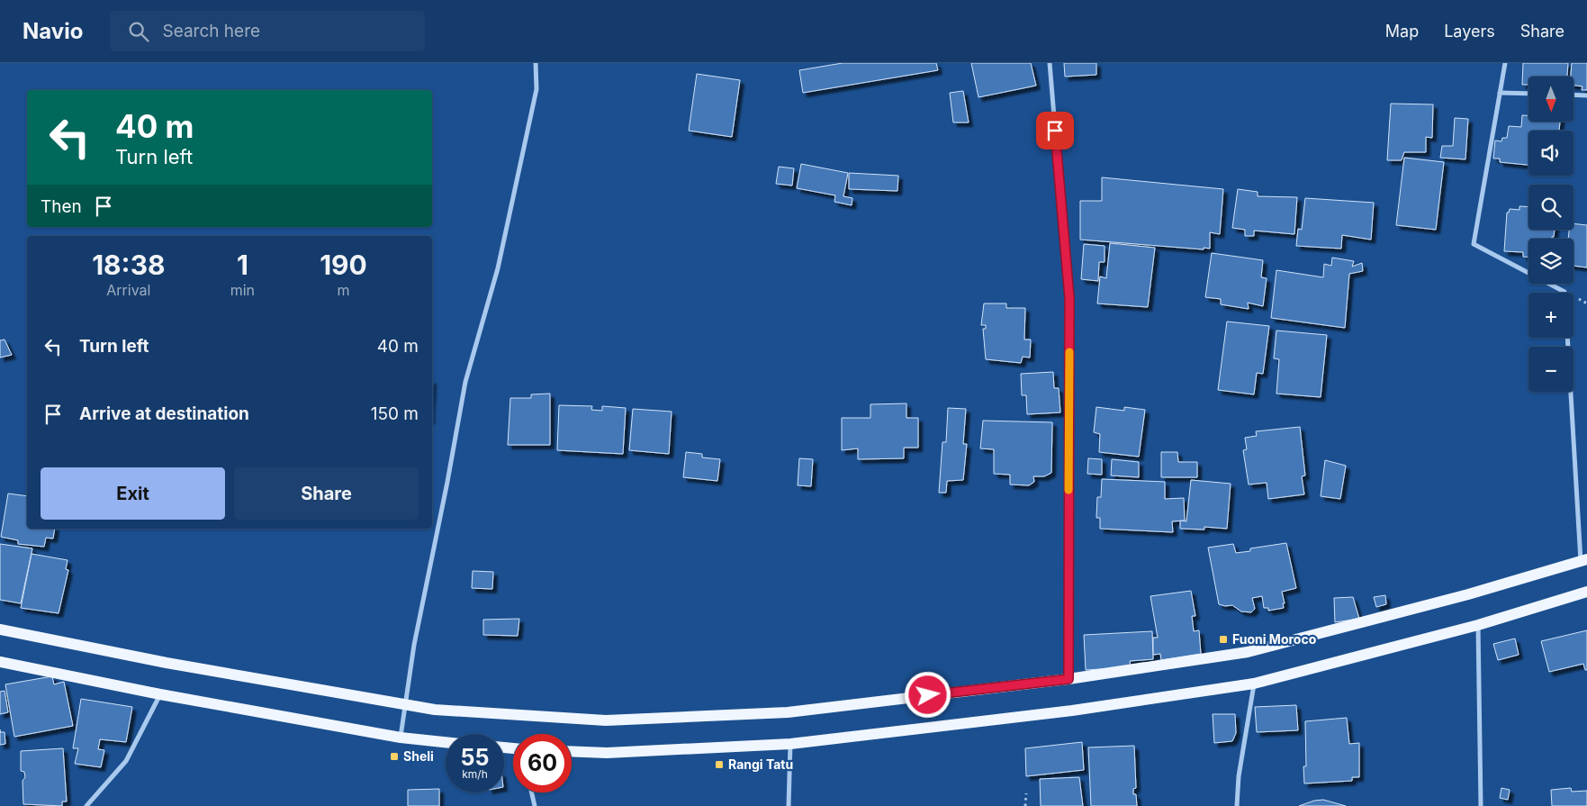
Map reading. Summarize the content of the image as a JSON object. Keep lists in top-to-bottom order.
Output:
{
  "places": {
    "transit": ["Fuoni Moroco", "Sheli", "Rangi Tatu"]
  },
  "north": "bottom",
  "page": {
    "header": "Navio",
    "search": "Search here",
    "nav": ["Map", "Layers", "Share"],
    "map_buttons": ["+", "−"],
    "turn": ["40 m", "Turn left"],
    "then": "Then",
    "eta": [
      "18:38",
      "Arrival",
      "1",
      "min",
      "190",
      "m"
    ],
    "list": [
      {
        "name": "Turn left",
        "value": "40 m"
      },
      {
        "name": "Arrive at destination",
        "value": "150 m"
      }
    ],
    "buttons": ["Exit", "Share"],
    "speed": "55 km/h",
    "limit": "60"
  }
}
